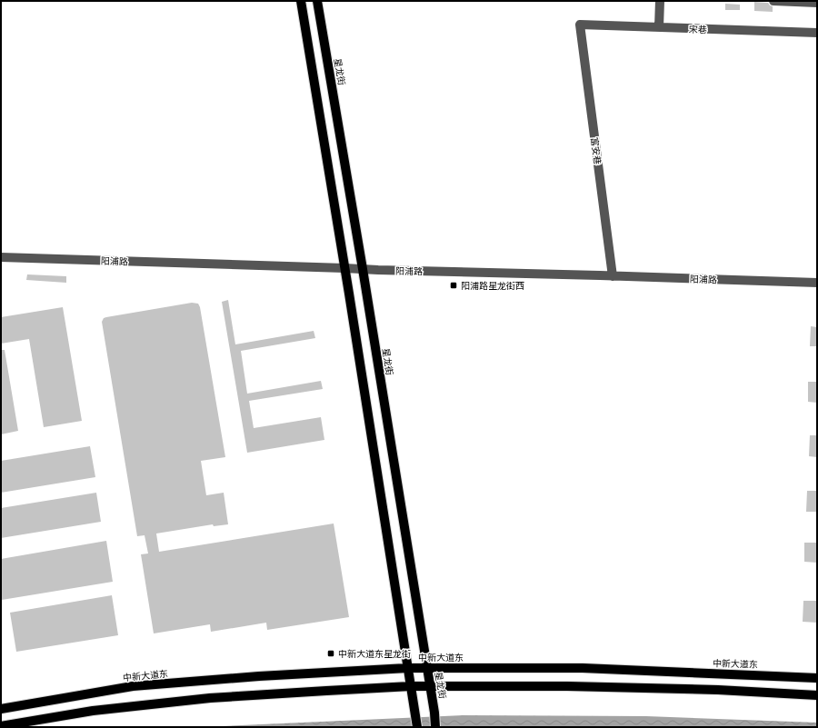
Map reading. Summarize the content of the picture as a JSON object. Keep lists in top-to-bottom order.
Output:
{
  "streets": {
    "main road": ["星龙街", "中新大道东"],
    "street": ["宋巷", "富安巷", "阳浦路"]
  },
  "crossings": [
    ["宋巷", "富安巷"],
    ["星龙街", "阳浦路"],
    ["星龙街", "中新大道东"],
    ["富安巷", "阳浦路"]
  ],
  "places": {
    "transit": ["阳浦路星龙街西", "中新大道东星龙街"]
  }
}
